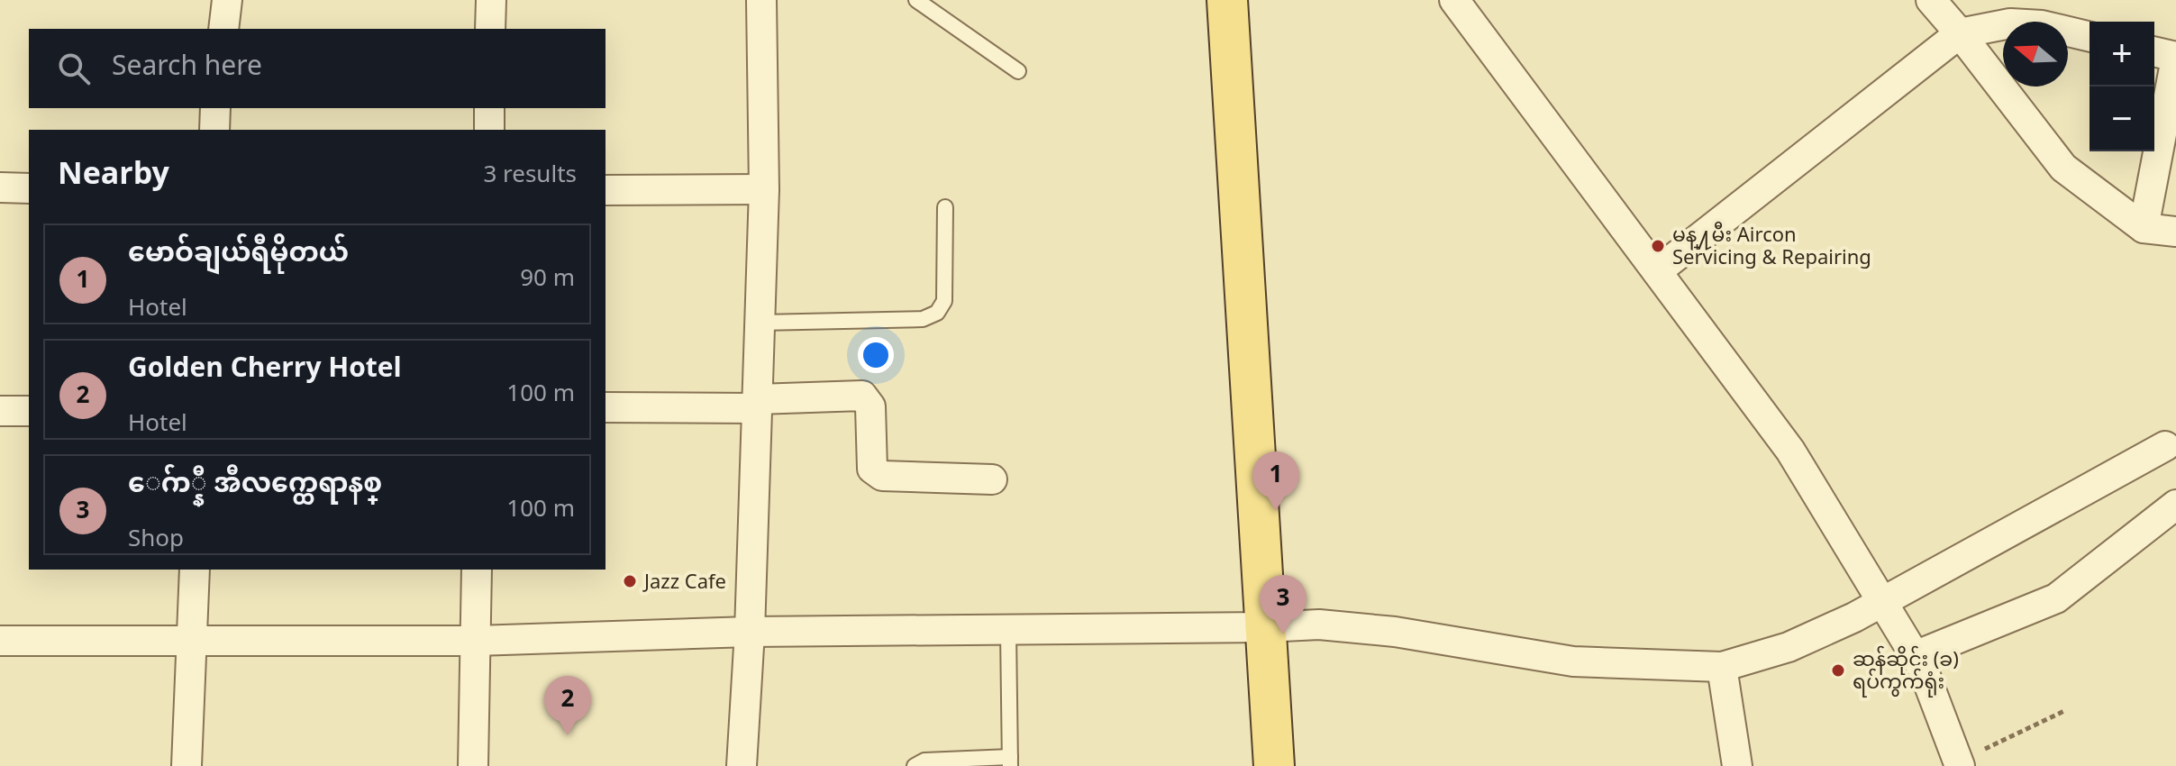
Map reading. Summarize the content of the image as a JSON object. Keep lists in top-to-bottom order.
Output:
{
  "places": ["မန္႔မီး Aircon Servicing & Repairing", "Jazz Cafe", "ဆန်ဆိုင်း (ခ) ရပ်ကွက်ရုံး"],
  "north": "left",
  "page": {
    "map_buttons": ["+", "−"],
    "search": "Search here",
    "heading": ["Nearby", "3 results"],
    "list": [
      {
        "mark": "1",
        "name": "မောဝ်ချယ်ရီမိုတယ်",
        "note": "Hotel",
        "value": "90 m"
      },
      {
        "mark": "2",
        "name": "Golden Cherry Hotel",
        "note": "Hotel",
        "value": "100 m"
      },
      {
        "mark": "3",
        "name": "ေဂ်ာ္နီ အီလက္ထေရာနစ္",
        "note": "Shop",
        "value": "100 m"
      }
    ],
    "pins": ["1", "3", "2"]
  }
}
